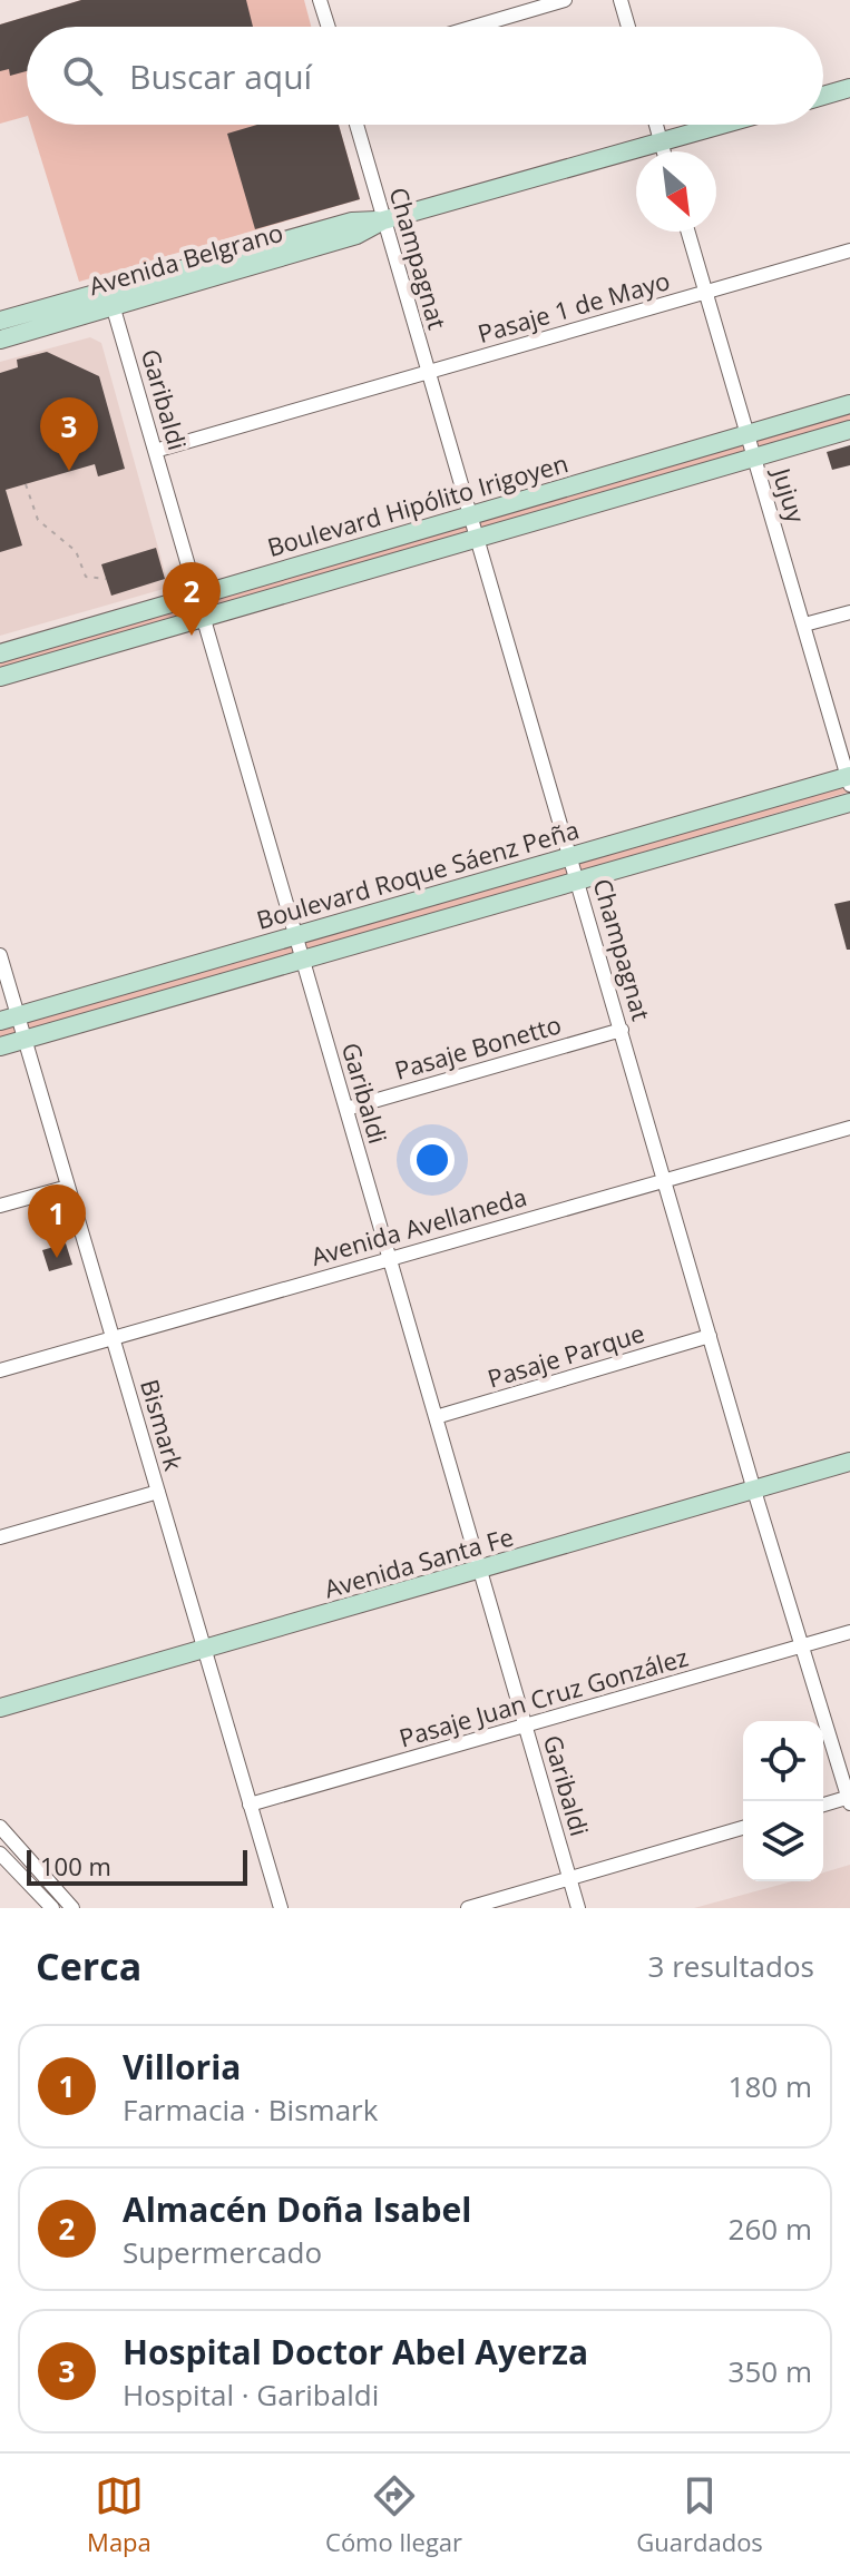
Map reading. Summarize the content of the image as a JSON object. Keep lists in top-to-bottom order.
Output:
{
  "streets": {
    "street": [
      "Champagnat",
      "Avenida Belgrano",
      "Pasaje 1 de Mayo",
      "Garibaldi",
      "Jujuy",
      "Boulevard Hipólito Irigoyen",
      "Boulevard Roque Sáenz Peña",
      "Pasaje Bonetto",
      "Avenida Avellaneda",
      "Pasaje Parque",
      "Bismark",
      "Avenida Santa Fe",
      "Pasaje Juan Cruz González"
    ]
  },
  "crossings": [
    ["Champagnat", "Avenida Belgrano"],
    ["Champagnat", "Pasaje 1 de Mayo"],
    ["Champagnat", "Boulevard Hipólito Irigoyen"],
    ["Champagnat", "Boulevard Roque Sáenz Peña"],
    ["Champagnat", "Pasaje Bonetto"],
    ["Champagnat", "Avenida Avellaneda"],
    ["Champagnat", "Pasaje Parque"],
    ["Champagnat", "Avenida Santa Fe"],
    ["Champagnat", "Pasaje Juan Cruz González"],
    ["Avenida Belgrano", "Garibaldi"],
    ["Pasaje 1 de Mayo", "Garibaldi"],
    ["Pasaje 1 de Mayo", "Jujuy"],
    ["Garibaldi", "Boulevard Hipólito Irigoyen"],
    ["Garibaldi", "Boulevard Roque Sáenz Peña"],
    ["Garibaldi", "Pasaje Bonetto"],
    ["Garibaldi", "Avenida Avellaneda"],
    ["Garibaldi", "Pasaje Parque"],
    ["Garibaldi", "Avenida Santa Fe"],
    ["Garibaldi", "Pasaje Juan Cruz González"],
    ["Jujuy", "Boulevard Hipólito Irigoyen"],
    ["Jujuy", "Boulevard Roque Sáenz Peña"],
    ["Boulevard Roque Sáenz Peña", "Bismark"],
    ["Avenida Avellaneda", "Bismark"],
    ["Bismark", "Avenida Santa Fe"],
    ["Bismark", "Pasaje Juan Cruz González"]
  ],
  "scale_bar": "100 m",
  "north": "bottom right",
  "page": {
    "search": "Buscar aquí",
    "pins": ["3", "2", "1"],
    "scale": "100 m",
    "heading": ["Cerca", "3 resultados"],
    "list": [
      {
        "mark": "1",
        "name": "Villoria",
        "note": "Farmacia · Bismark",
        "value": "180 m"
      },
      {
        "mark": "2",
        "name": "Almacén Doña Isabel",
        "note": "Supermercado",
        "value": "260 m"
      },
      {
        "mark": "3",
        "name": "Hospital Doctor Abel Ayerza",
        "note": "Hospital · Garibaldi",
        "value": "350 m"
      }
    ],
    "nav": ["Mapa", "Cómo llegar", "Guardados"]
  }
}
